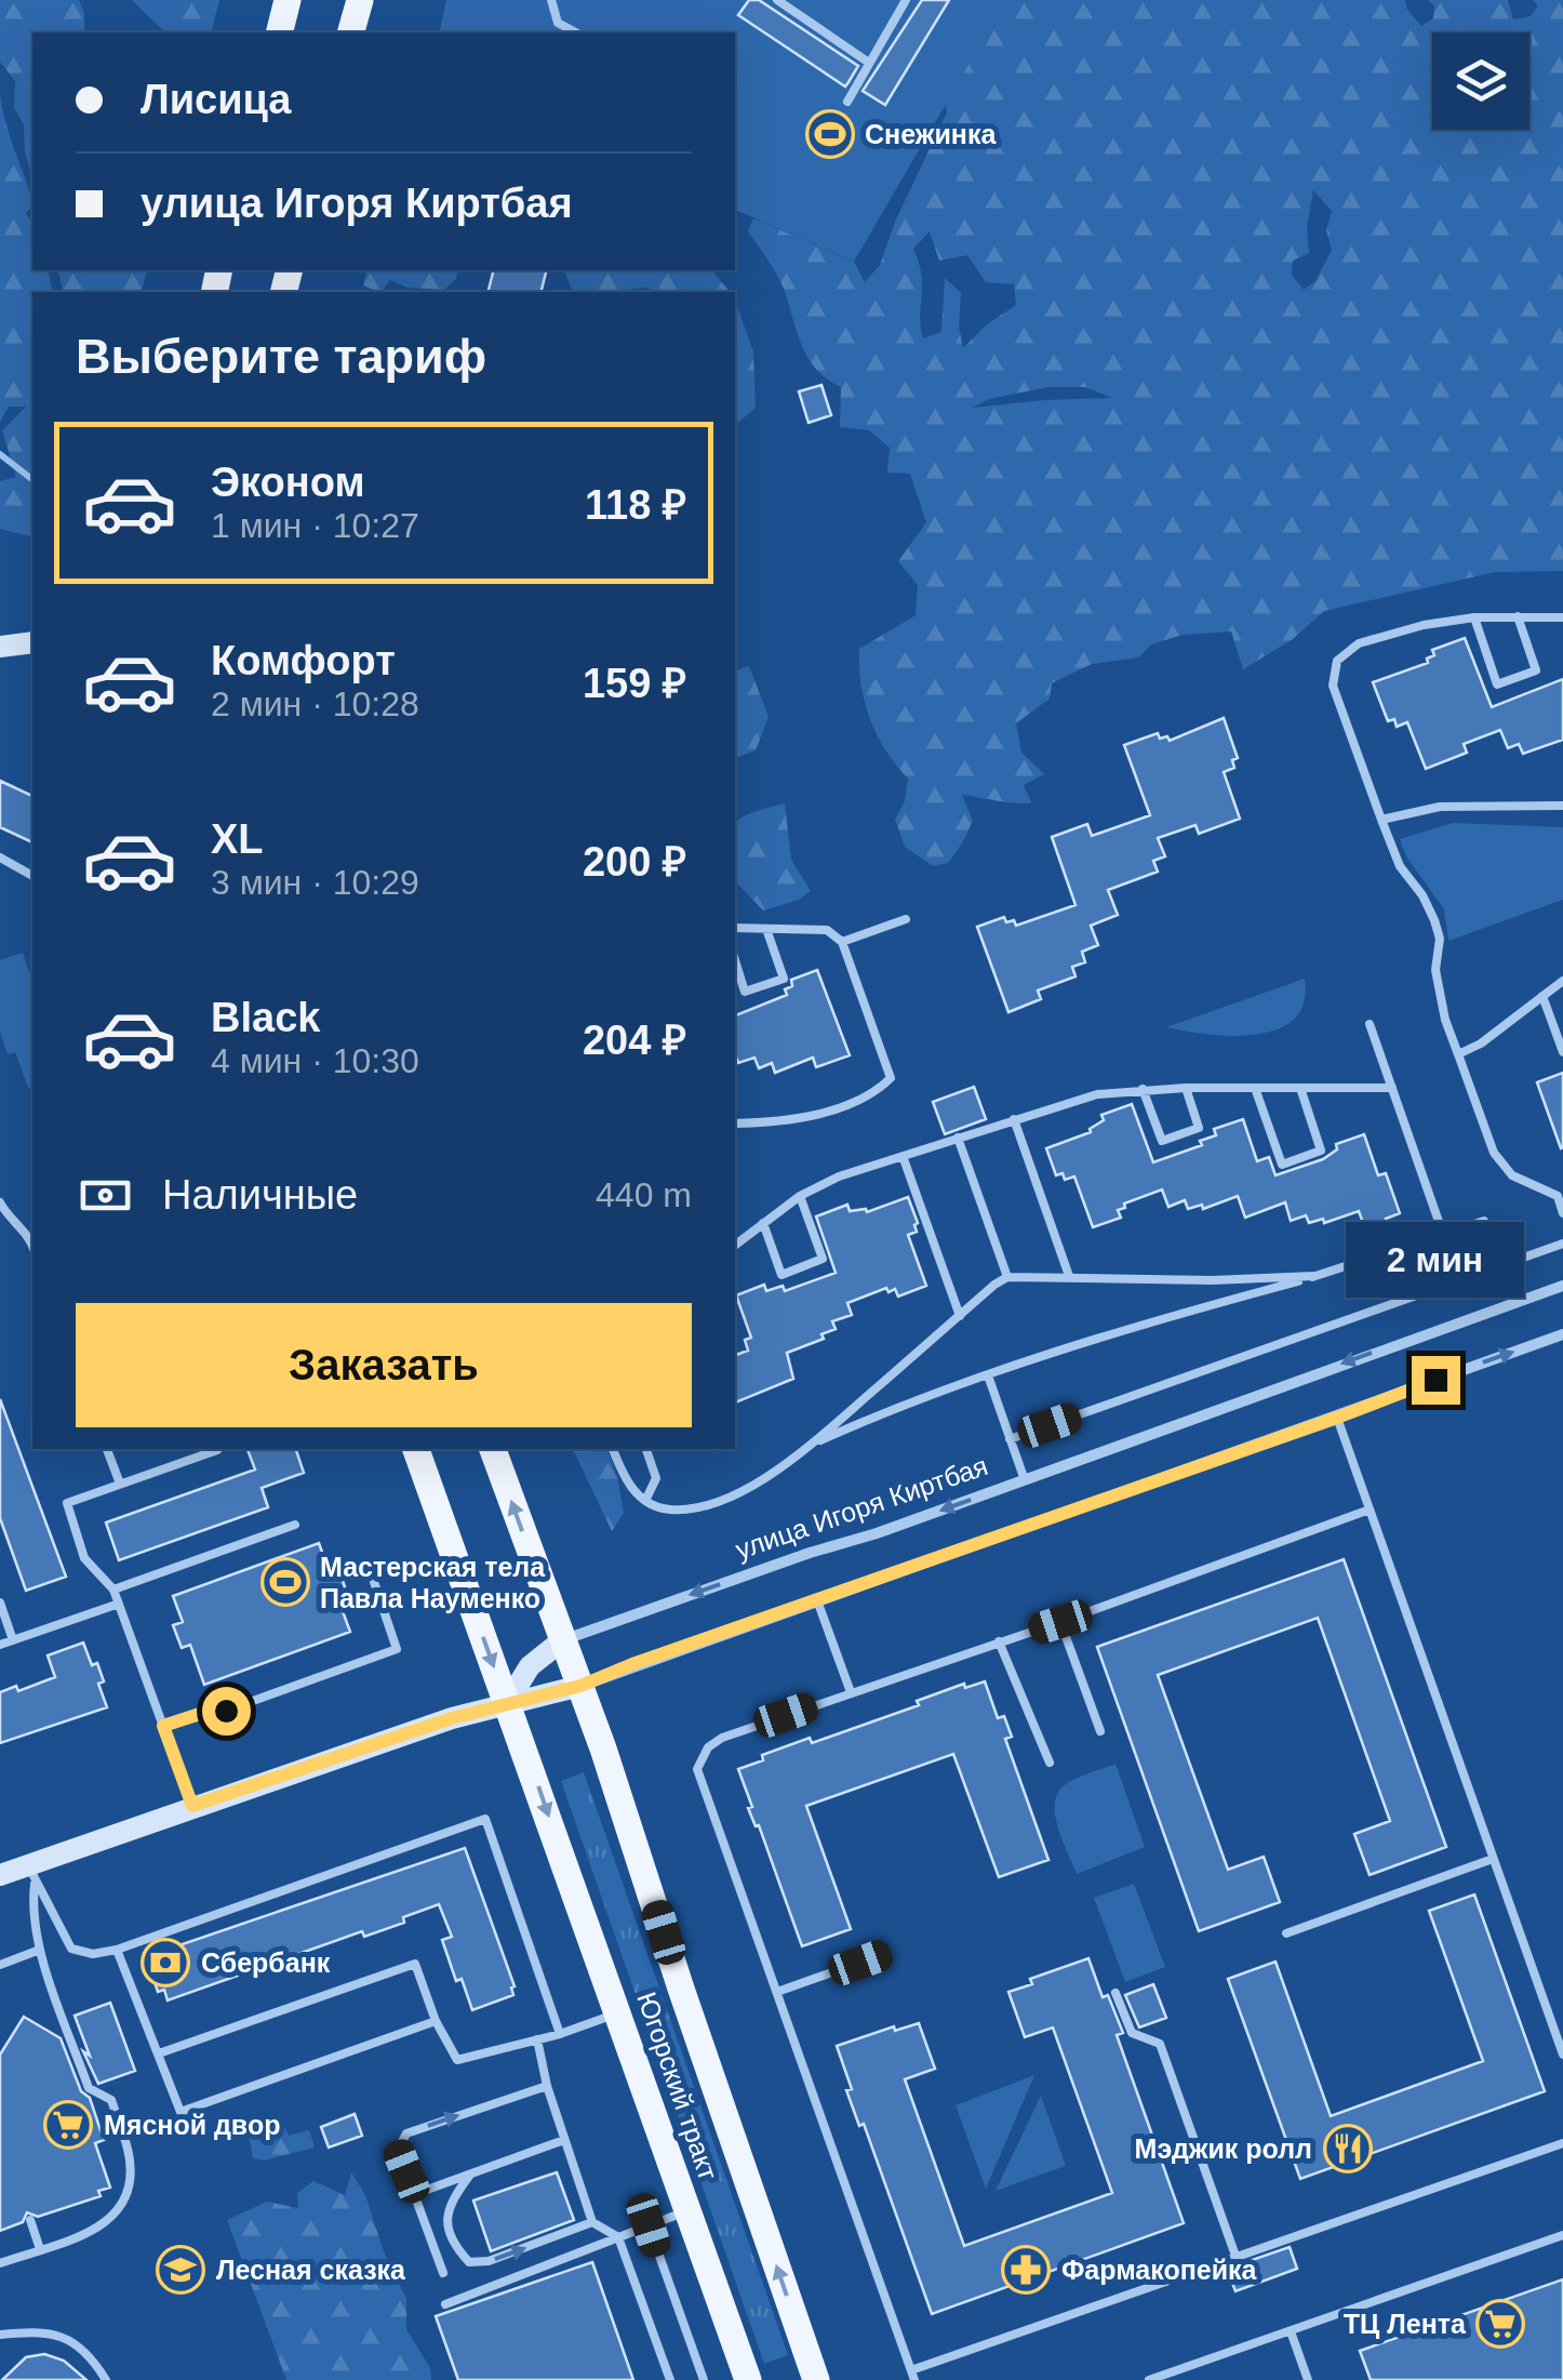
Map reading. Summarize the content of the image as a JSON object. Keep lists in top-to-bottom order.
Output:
{
  "streets": {
    "main road": ["улица Игоря Киртбая", "Югорский тракт"]
  },
  "crossings": [
    ["улица Игоря Киртбая", "Югорский тракт"]
  ],
  "places": {
    "sports": ["Снежинка", "Мастерская тела Павла Науменко"],
    "bank": ["Сбербанк"],
    "supermarket": ["Мясной двор", "ТЦ Лента"],
    "restaurant": ["Мэджик ролл"],
    "school or university": ["Лесная сказка"],
    "pharmacy": ["Фармакопейка"]
  },
  "page": {
    "banner": ["Лисица", "улица Игоря Киртбая"],
    "heading": "Выберите тариф",
    "list": [
      {
        "name": "Эконом",
        "note": "1 мин · 10:27",
        "value": "118 ₽"
      },
      {
        "name": "Комфорт",
        "note": "2 мин · 10:28",
        "value": "159 ₽"
      },
      {
        "name": "XL",
        "note": "3 мин · 10:29",
        "value": "200 ₽"
      },
      {
        "name": "Black",
        "note": "4 мин · 10:30",
        "value": "204 ₽"
      }
    ],
    "pay": ["Наличные", "440 m"],
    "bubble": "2 мин",
    "buttons": "Заказать"
  }
}
